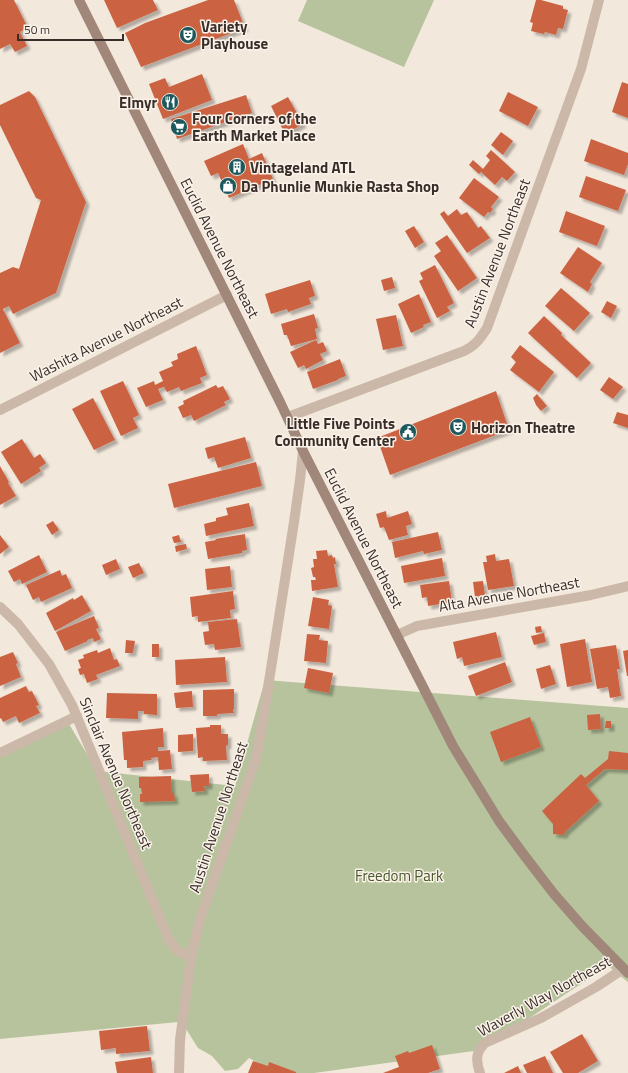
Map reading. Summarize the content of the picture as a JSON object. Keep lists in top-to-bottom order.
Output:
{
  "streets": {
    "street": [
      "Euclid Avenue Northeast",
      "Austin Avenue Northeast",
      "Washita Avenue Northeast",
      "Alta Avenue Northeast",
      "Sinclair Avenue Northeast",
      "Waverly Way Northeast"
    ]
  },
  "crossings": [
    ["Euclid Avenue Northeast", "Austin Avenue Northeast"],
    ["Euclid Avenue Northeast", "Washita Avenue Northeast"],
    ["Euclid Avenue Northeast", "Alta Avenue Northeast"],
    ["Euclid Avenue Northeast", "Waverly Way Northeast"],
    ["Austin Avenue Northeast", "Sinclair Avenue Northeast"]
  ],
  "parks": ["Freedom Park"],
  "places": {
    "theatre": ["Variety Playhouse", "Horizon Theatre"],
    "restaurant": ["Elmyr"],
    "supermarket": ["Four Corners of the Earth Market Place"],
    "building": ["Vintageland ATL"],
    "shop": ["Da Phunlie Munkie Rasta Shop"],
    "public building": ["Little Five Points Community Center"]
  },
  "scale_bar": "50 m"
}
